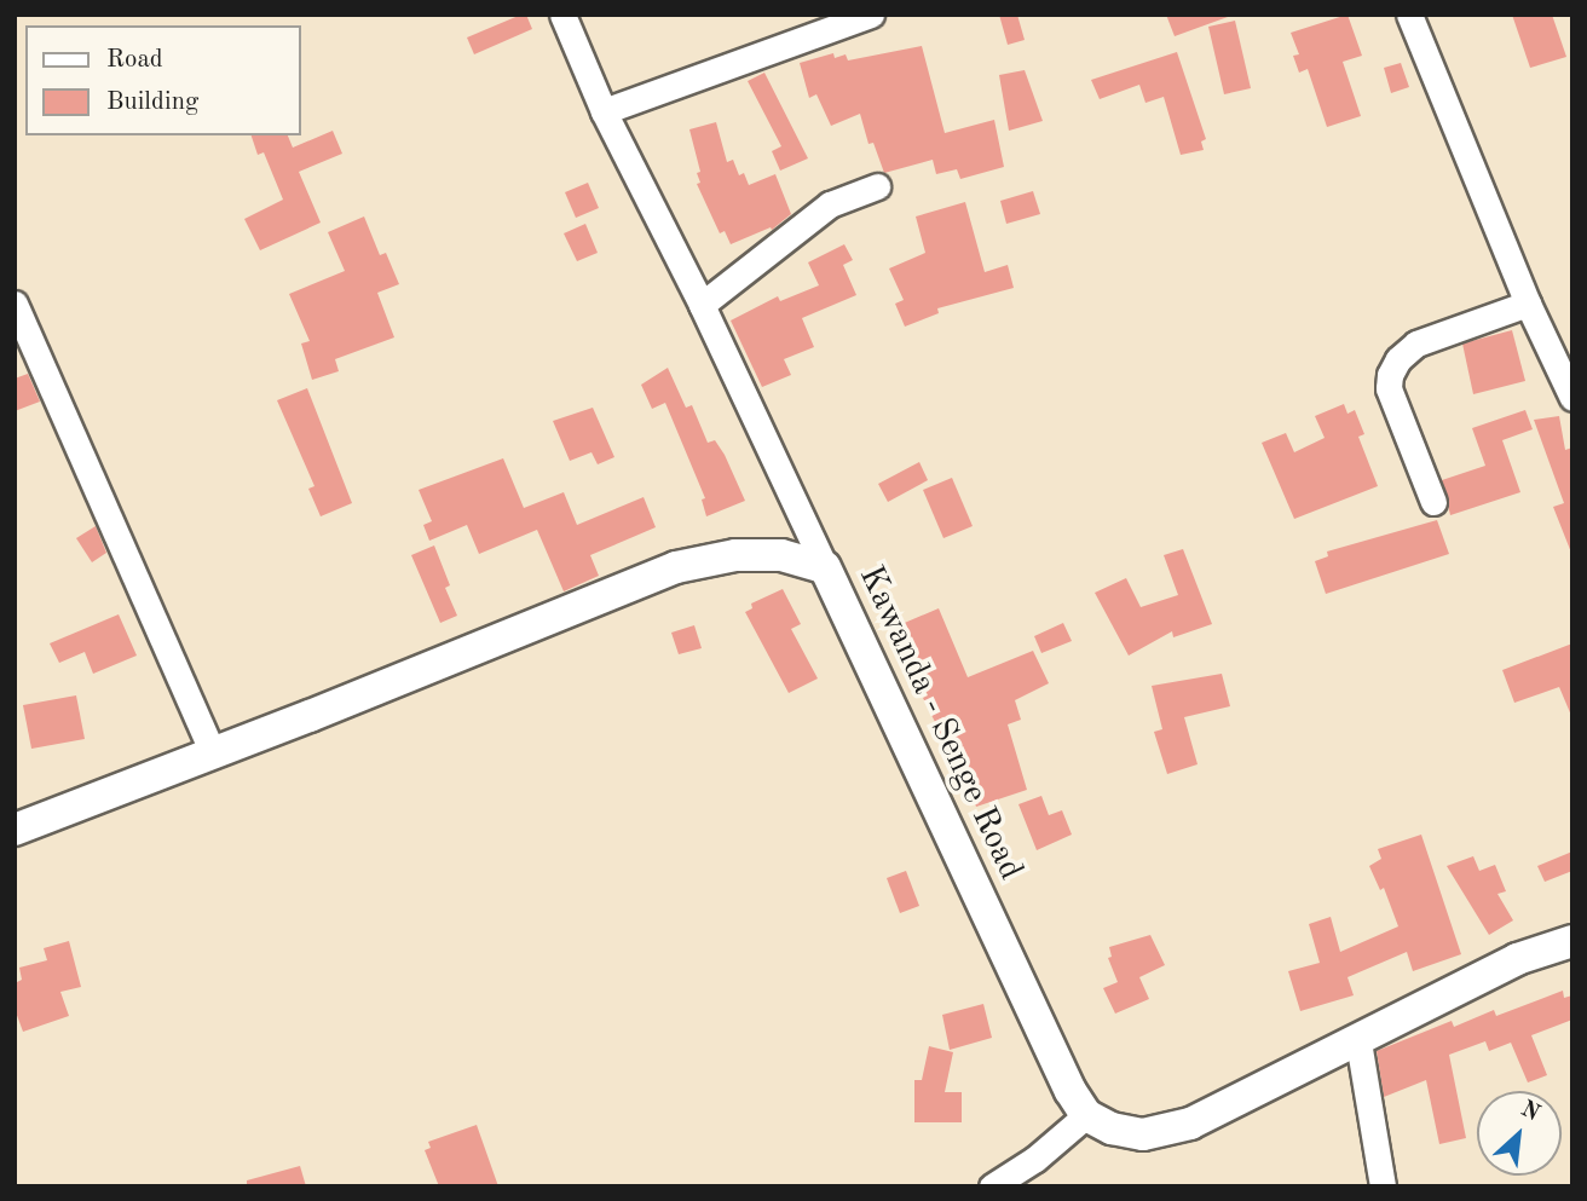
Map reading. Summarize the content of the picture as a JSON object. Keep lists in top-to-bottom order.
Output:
{
  "streets": {
    "street": ["Kawanda - Senge Road"]
  },
  "legend": ["Road", "Building"],
  "north": "top right"
}
